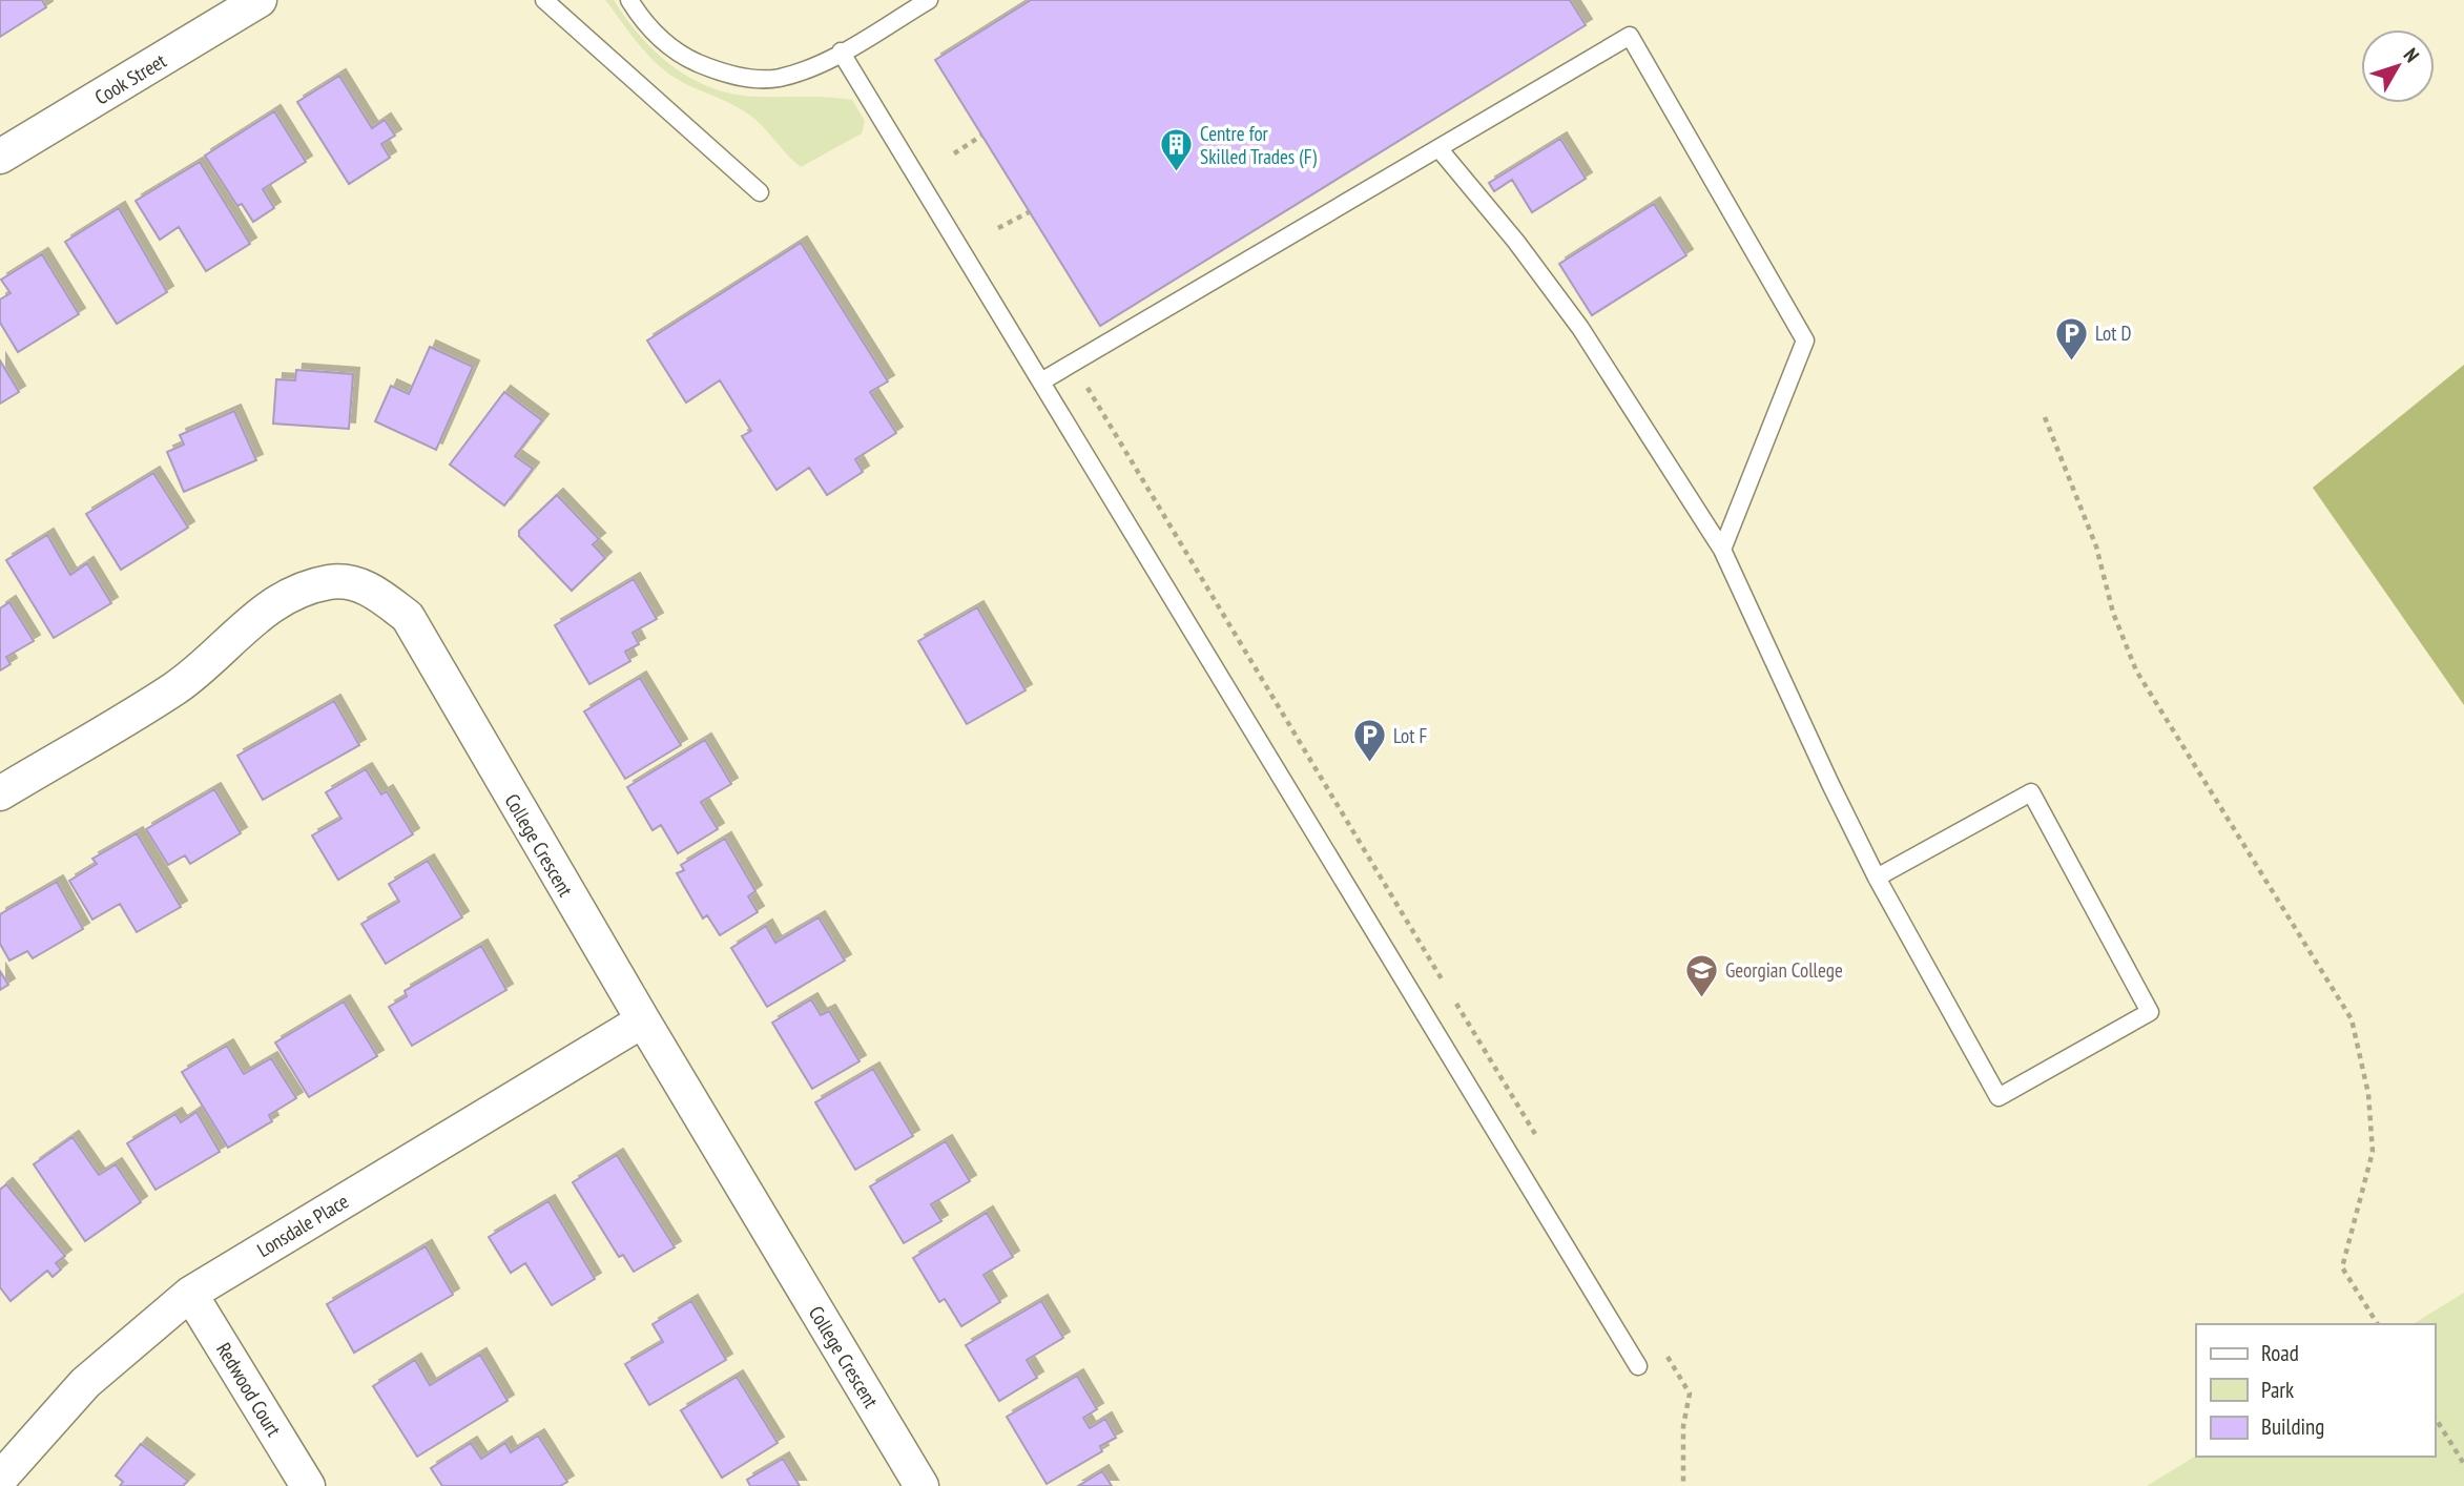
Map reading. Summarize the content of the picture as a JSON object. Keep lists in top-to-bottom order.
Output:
{
  "streets": {
    "street": [
      "Cook Street",
      "College Crescent",
      "Lonsdale Place",
      "Redwood Court"
    ]
  },
  "crossings": [
    ["College Crescent", "Lonsdale Place"],
    ["Lonsdale Place", "Redwood Court"]
  ],
  "places": {
    "building": ["Centre for Skilled Trades (F)"],
    "parking": ["Lot D", "Lot F"],
    "school or university": ["Georgian College"]
  },
  "legend": ["Road", "Park", "Building"],
  "north": "top right"
}
